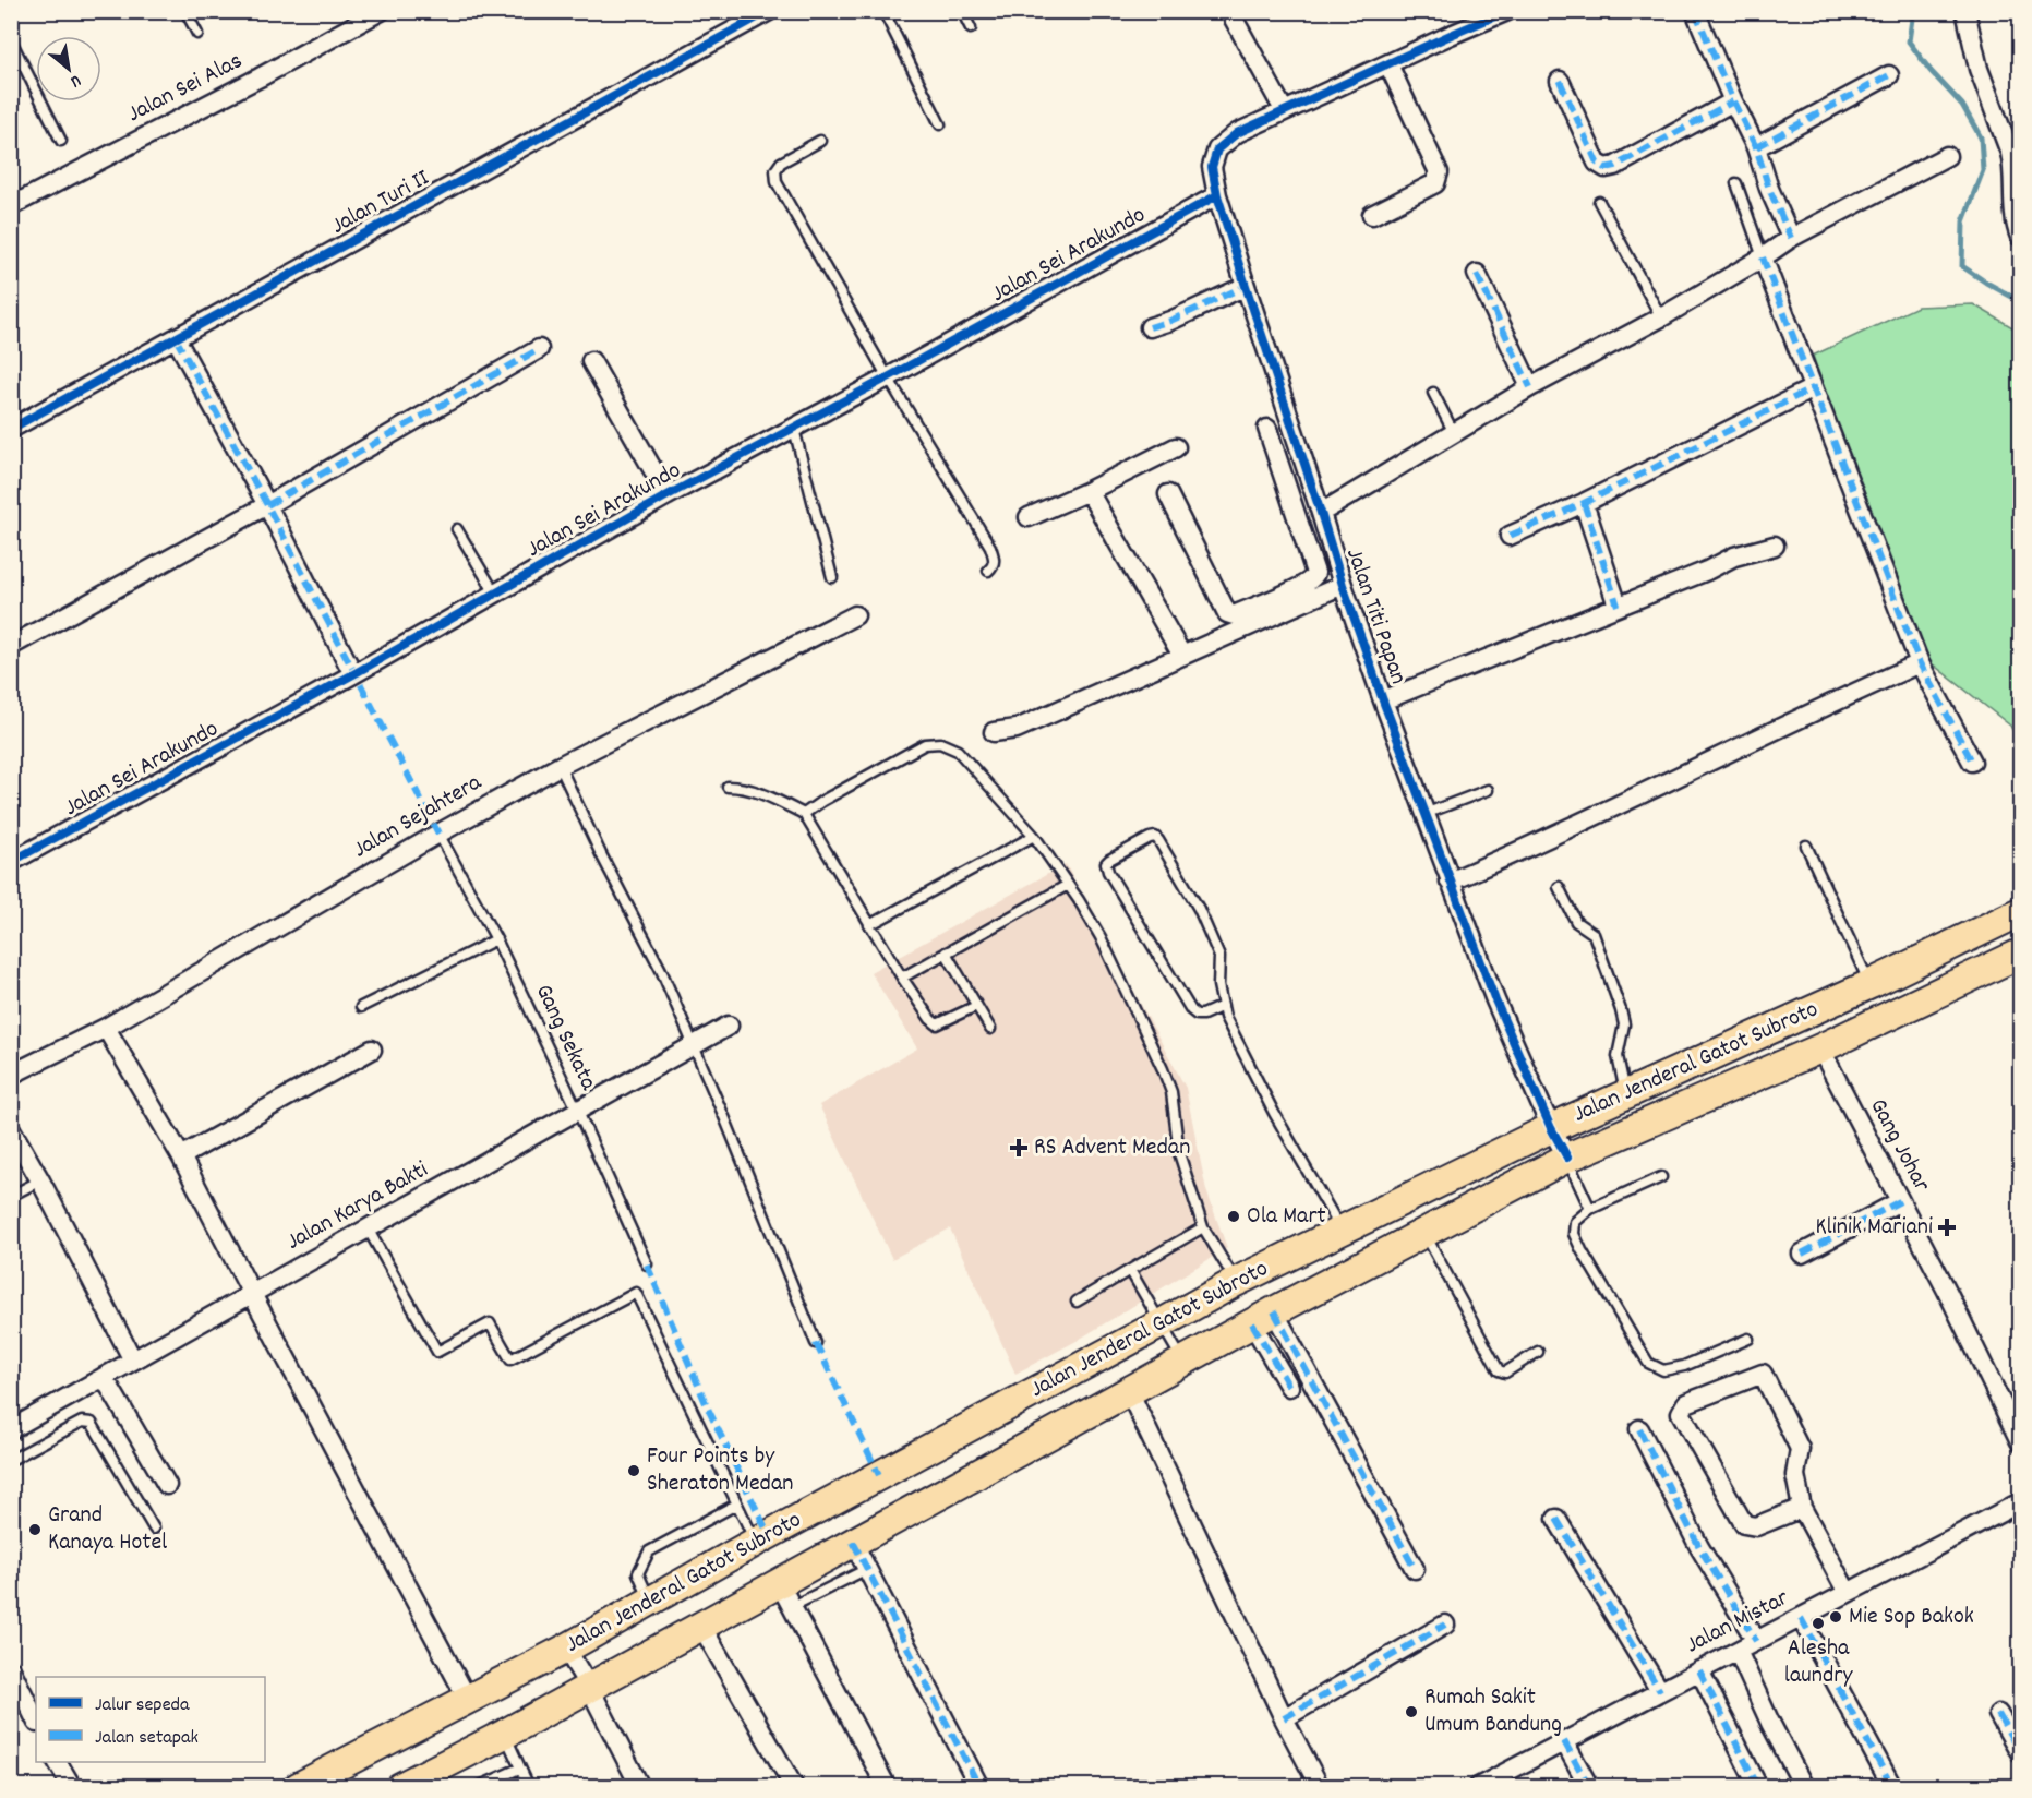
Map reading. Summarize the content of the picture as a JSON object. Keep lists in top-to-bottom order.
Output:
{
  "streets": {
    "main road": ["Jalan Jenderal Gatot Subroto"],
    "street": [
      "Jalan Sei Alas",
      "Jalan Turi II",
      "Jalan Sei Arakundo",
      "Jalan Titi Papan",
      "Jalan Sejahtera",
      "Gang Johar",
      "Jalan Karya Bakti",
      "Jalan Mistar"
    ],
    "lane": ["Gang Sekata"]
  },
  "crossings": [
    ["Jalan Sei Arakundo", "Jalan Titi Papan"],
    ["Jalan Titi Papan", "Jalan Jenderal Gatot Subroto"],
    ["Jalan Sejahtera", "Gang Sekata"],
    ["Gang Sekata", "Jalan Karya Bakti"],
    ["Jalan Jenderal Gatot Subroto", "Gang Johar"]
  ],
  "places": {
    "health": ["RS Advent Medan", "Klinik Mariani"],
    "other": [
      "Ola Mart",
      "Four Points by Sheraton Medan",
      "Grand Kanaya Hotel",
      "Mie Sop Bakok",
      "Alesha laundry",
      "Rumah Sakit Umum Bandung"
    ]
  },
  "legend": ["Jalur sepeda", "Jalan setapak"],
  "north": "bottom right"
}
